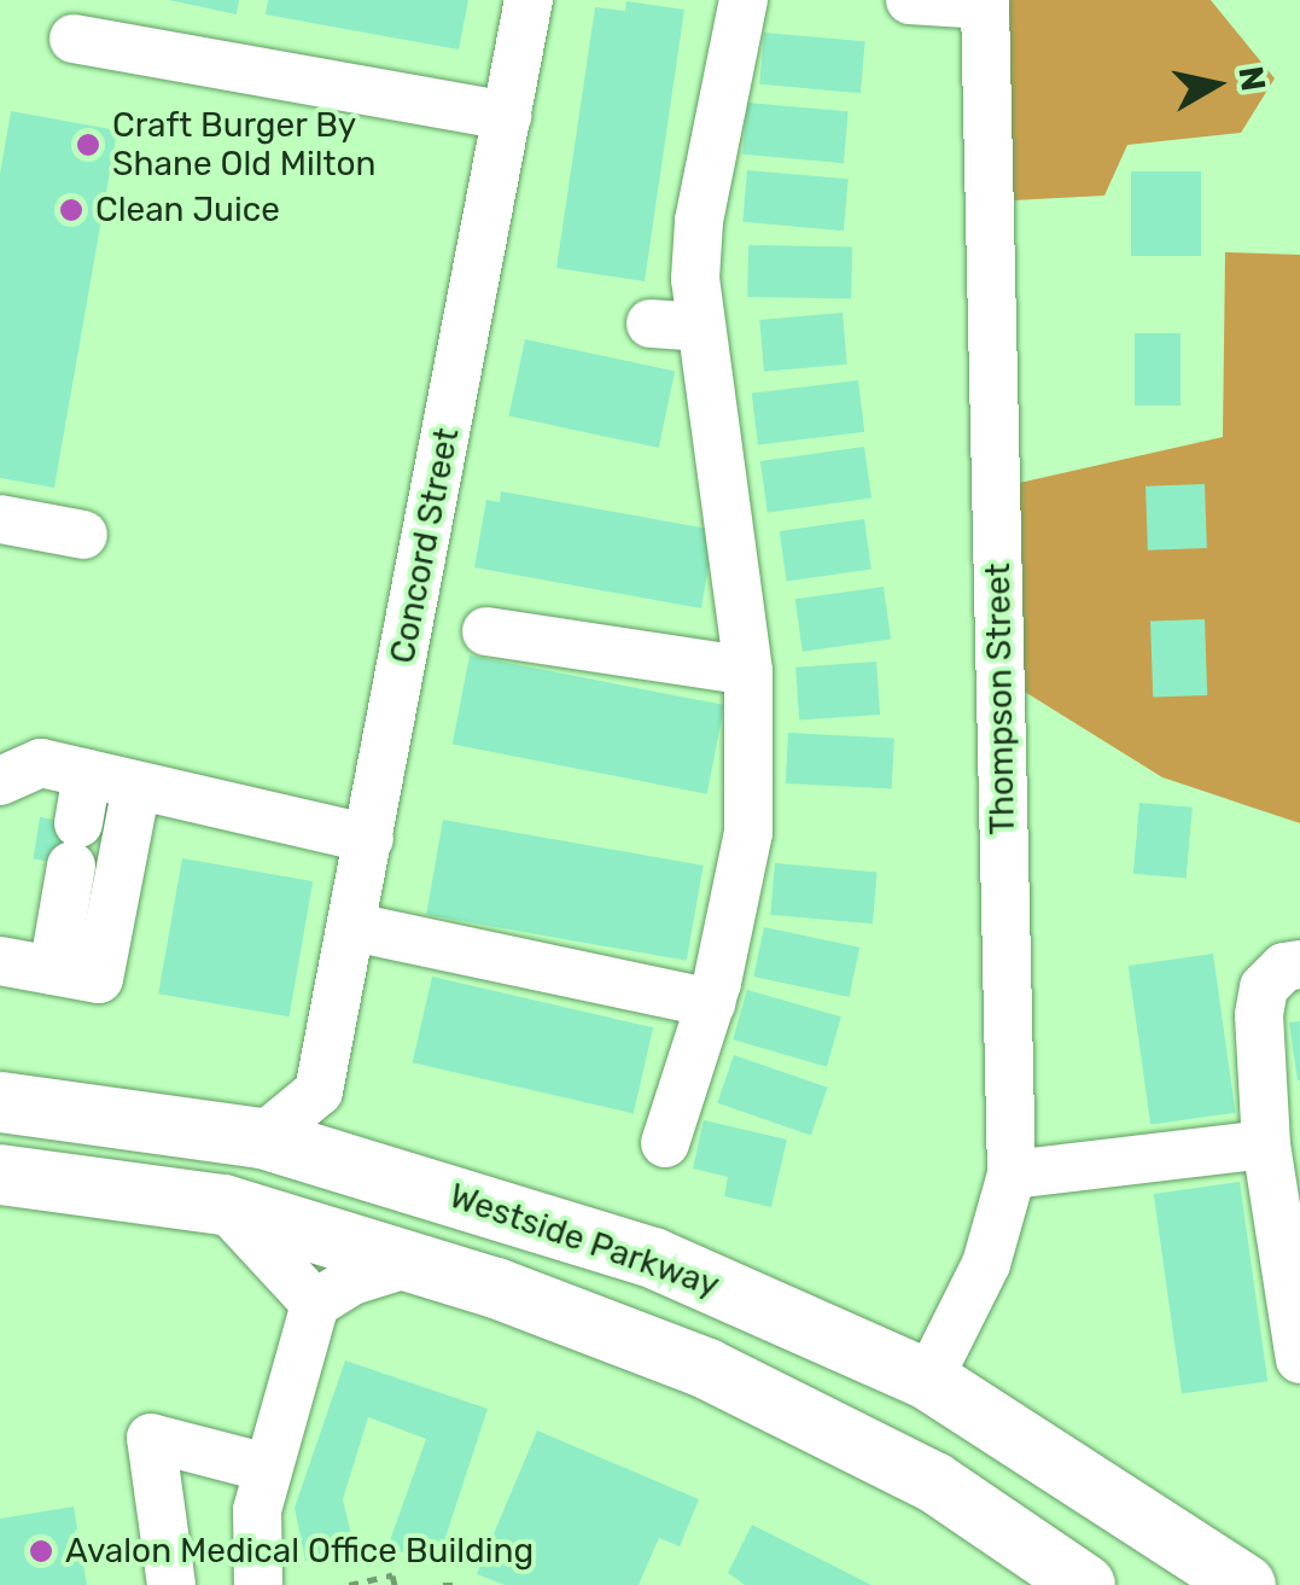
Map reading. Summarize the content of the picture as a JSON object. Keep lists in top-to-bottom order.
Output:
{
  "streets": {
    "main road": ["Westside Parkway"],
    "street": ["Concord Street", "Thompson Street"]
  },
  "crossings": [
    ["Thompson Street", "Westside Parkway"]
  ],
  "places": ["Craft Burger By Shane Old Milton", "Clean Juice", "Avalon Medical Office Building"],
  "north": "right"
}
